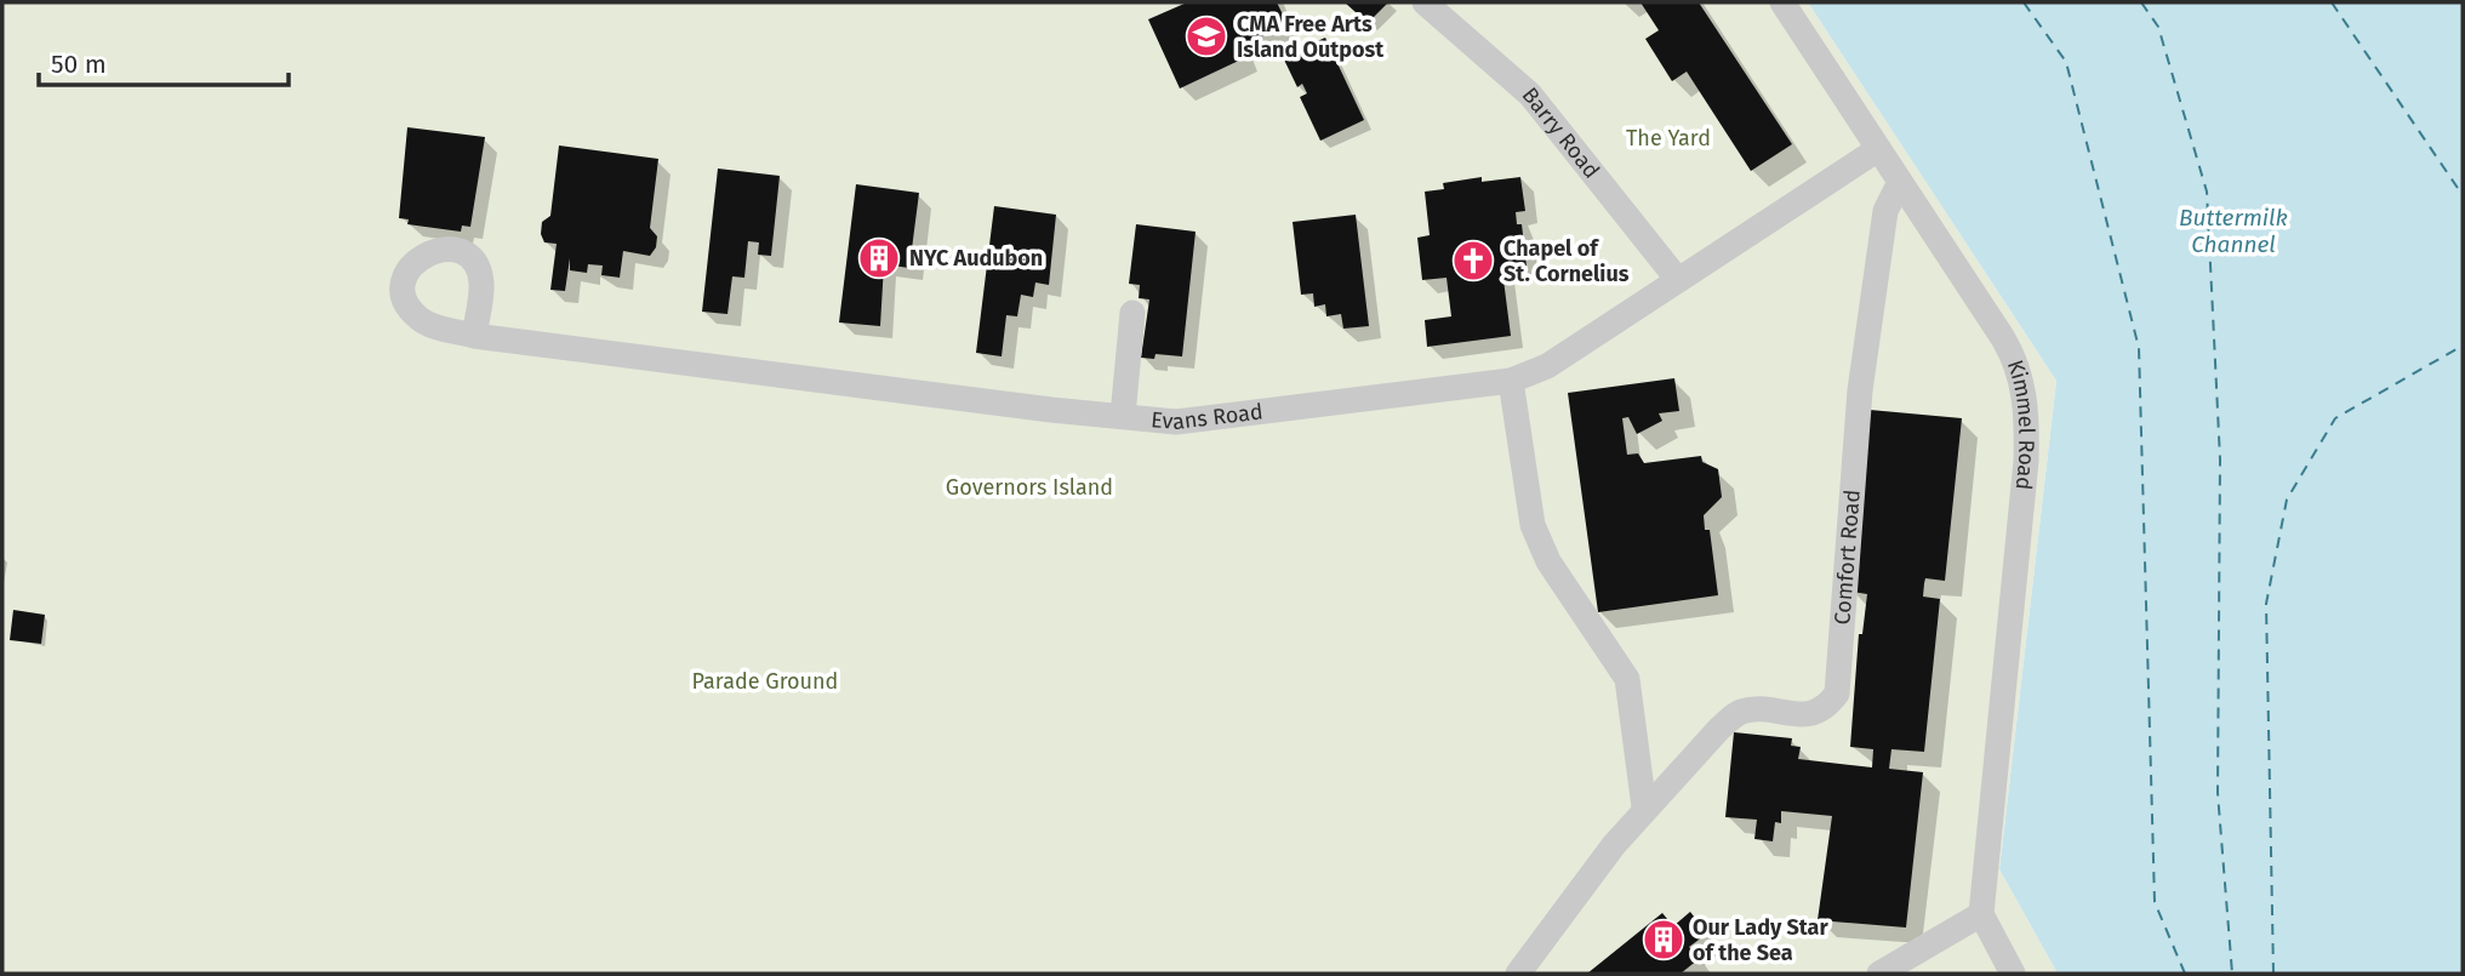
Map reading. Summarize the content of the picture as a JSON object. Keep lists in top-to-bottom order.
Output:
{
  "streets": {
    "street": [
      "Barry Road",
      "Evans Road",
      "Kimmel Road",
      "Comfort Road"
    ]
  },
  "crossings": [
    ["Barry Road", "Evans Road"],
    ["Evans Road", "Kimmel Road"],
    ["Kimmel Road", "Comfort Road"]
  ],
  "water": ["Buttermilk Channel"],
  "parks": ["The Yard", "Governors Island", "Parade Ground"],
  "places": {
    "school or university": ["CMA Free Arts Island Outpost"],
    "building": ["NYC Audubon", "Our Lady Star of the Sea"],
    "church": ["Chapel of St. Cornelius"]
  },
  "scale_bar": "50 m"
}
